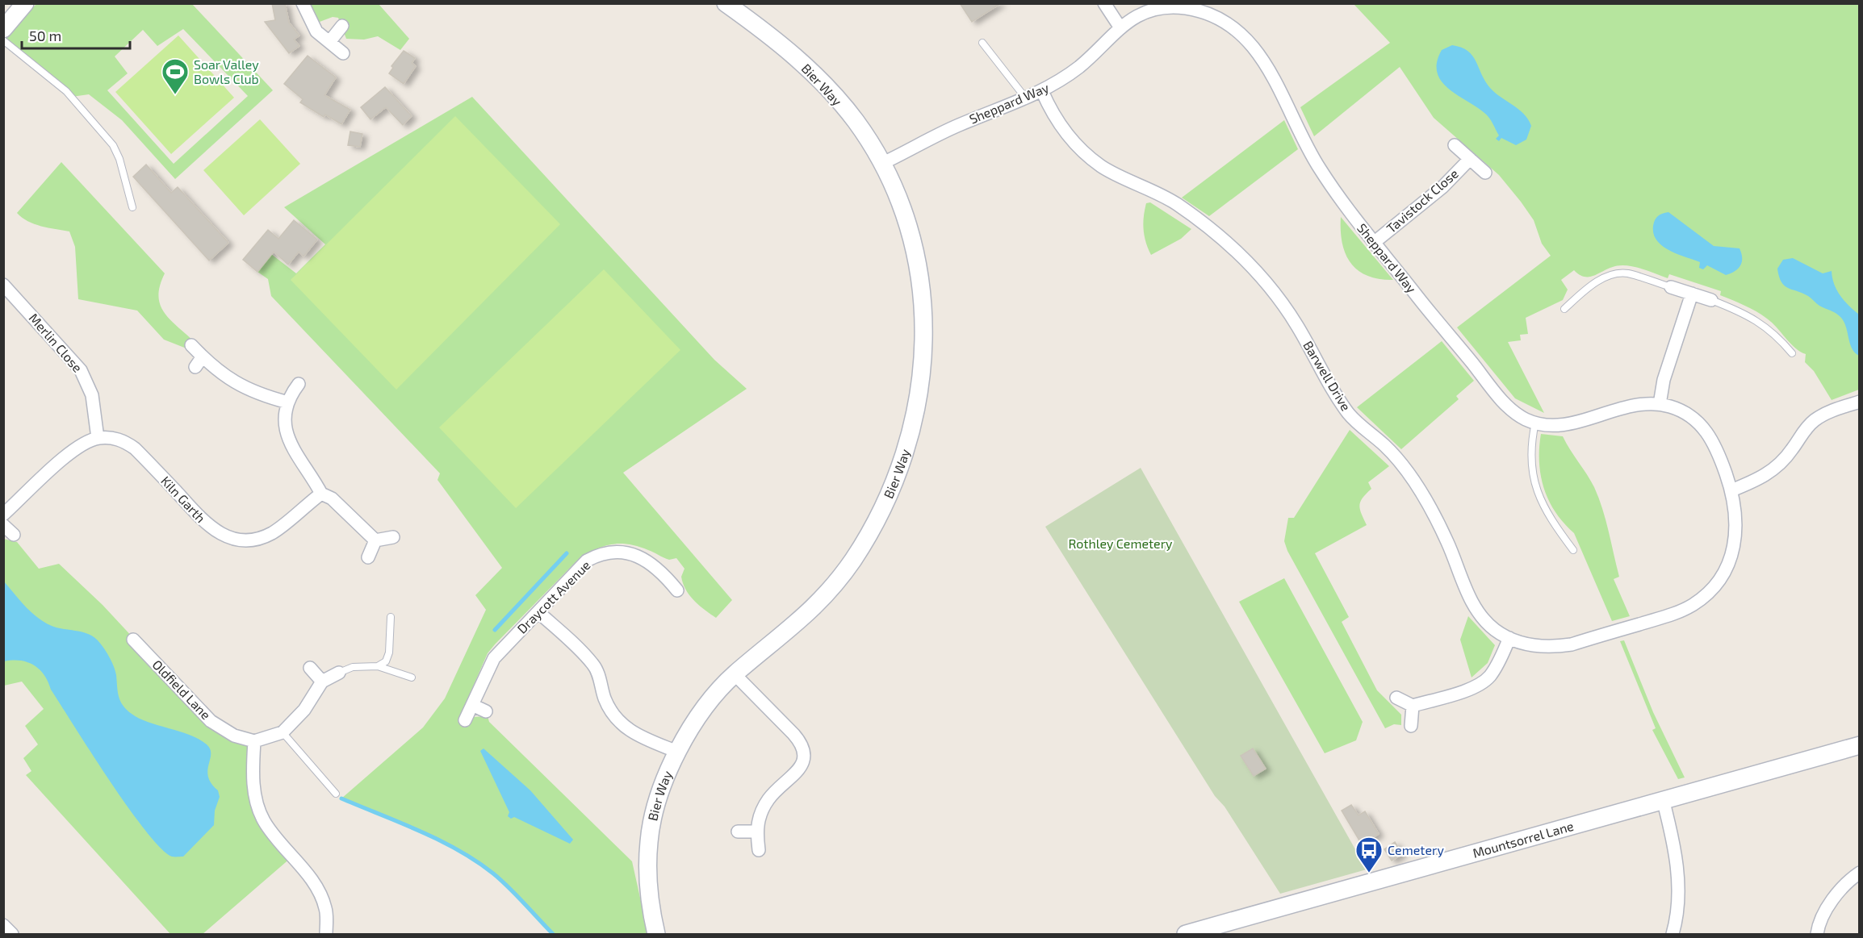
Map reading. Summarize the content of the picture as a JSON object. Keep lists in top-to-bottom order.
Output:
{
  "streets": {
    "street": [
      "Bier Way",
      "Sheppard Way",
      "Tavistock Close",
      "Merlin Close",
      "Barwell Drive",
      "Kiln Garth",
      "Draycott Avenue",
      "Oldfield Lane",
      "Mountsorrel Lane"
    ]
  },
  "crossings": [
    ["Bier Way", "Sheppard Way"],
    ["Sheppard Way", "Tavistock Close"],
    ["Sheppard Way", "Barwell Drive"],
    ["Merlin Close", "Kiln Garth"]
  ],
  "parks": ["Rothley Cemetery"],
  "places": {
    "sports": ["Soar Valley Bowls Club"],
    "bus stop": ["Cemetery"]
  },
  "scale_bar": "50 m"
}
